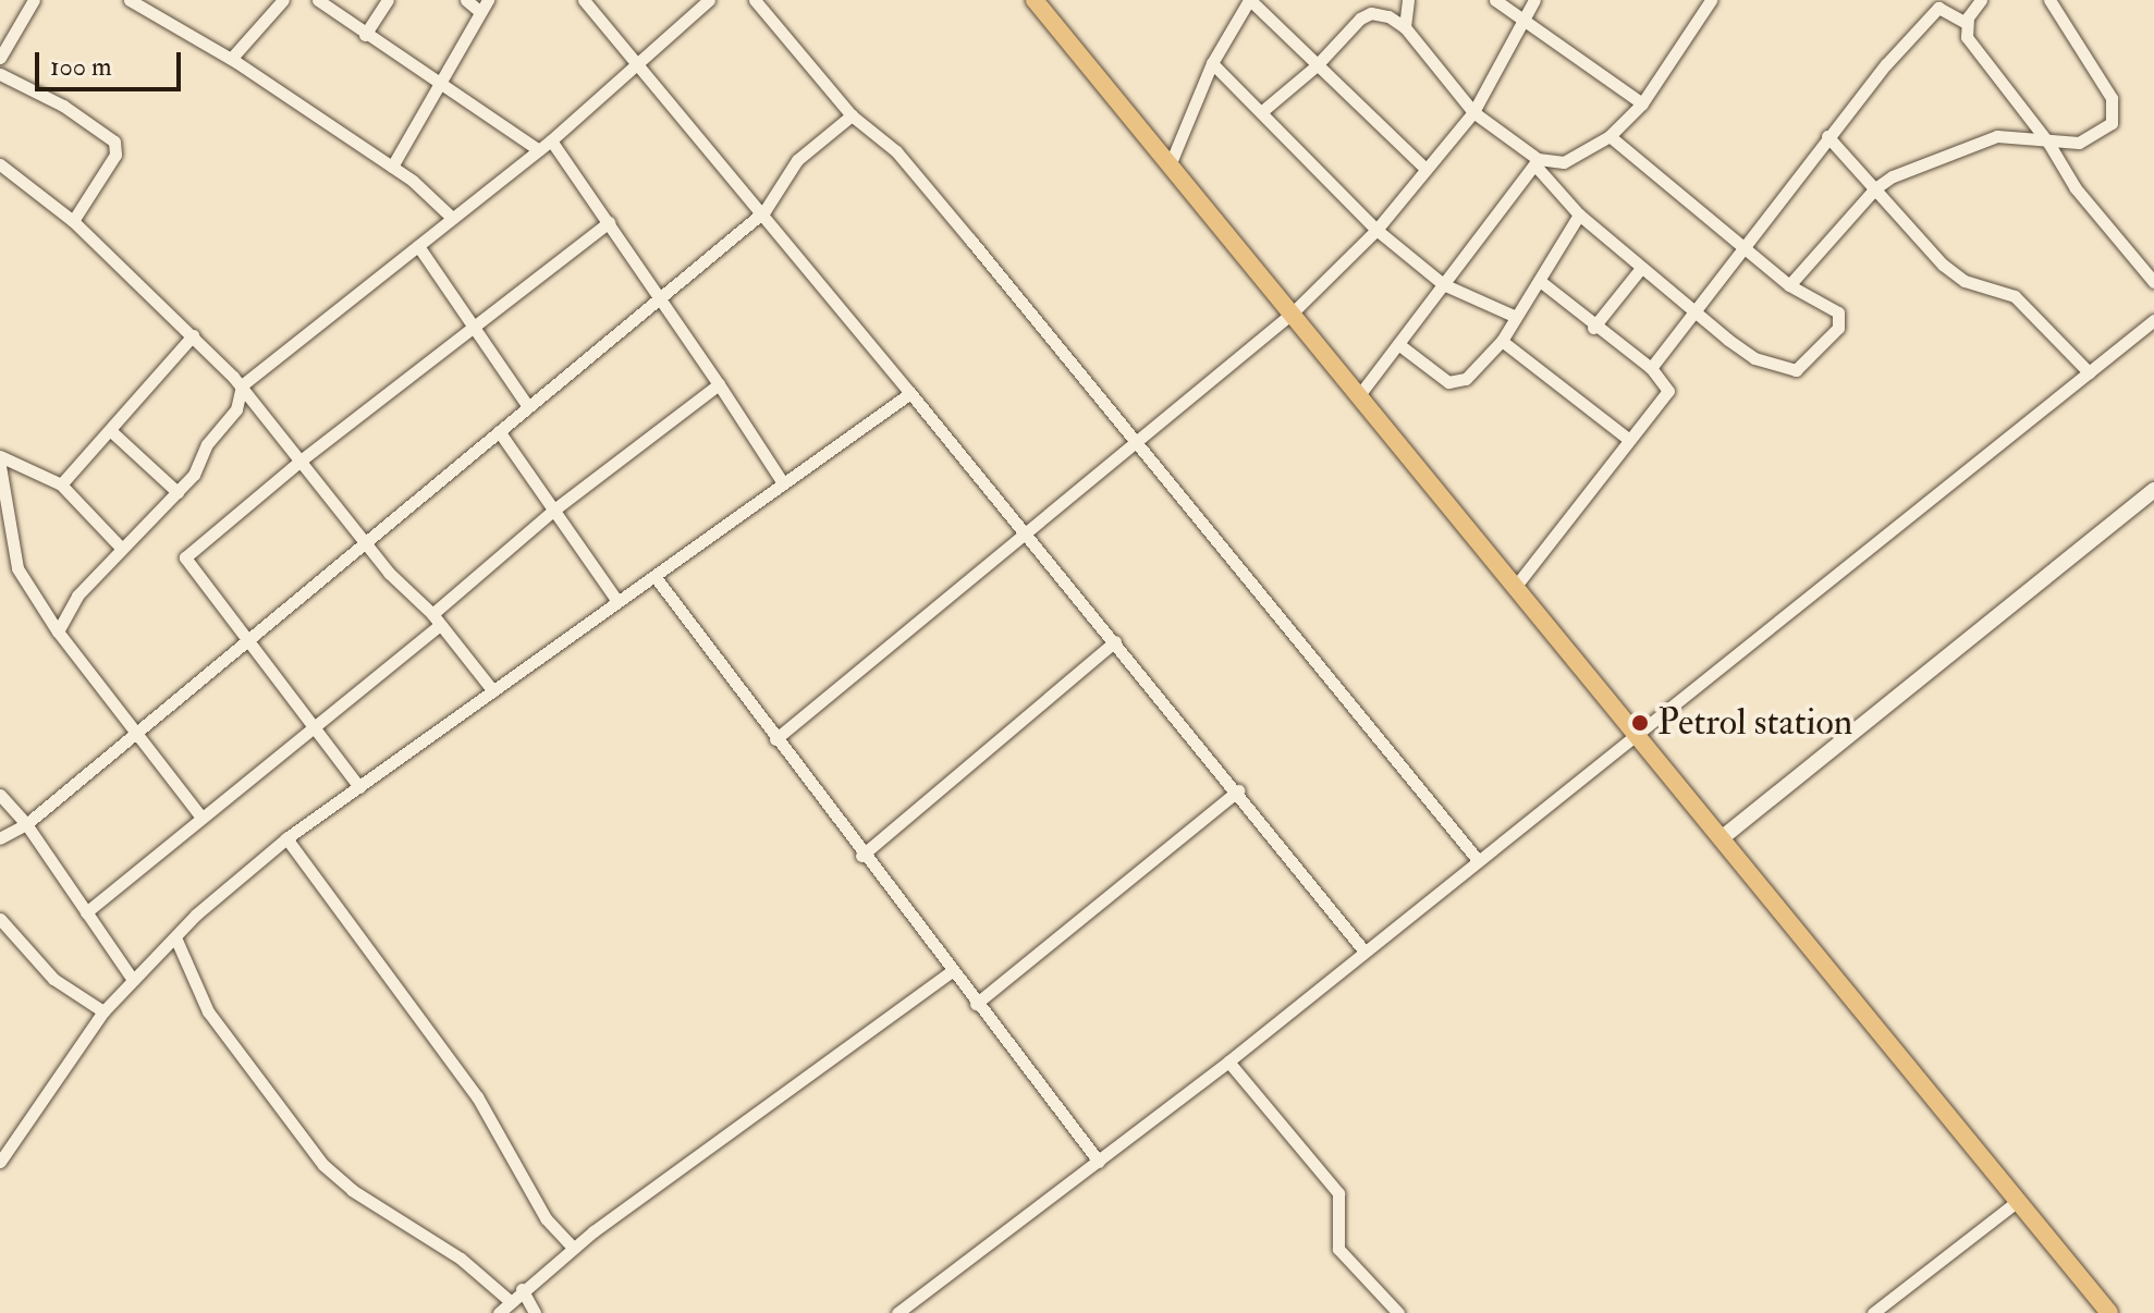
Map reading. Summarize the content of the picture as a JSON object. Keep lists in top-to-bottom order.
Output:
{
  "places": ["Petrol station"],
  "scale_bar": "100 m"
}
